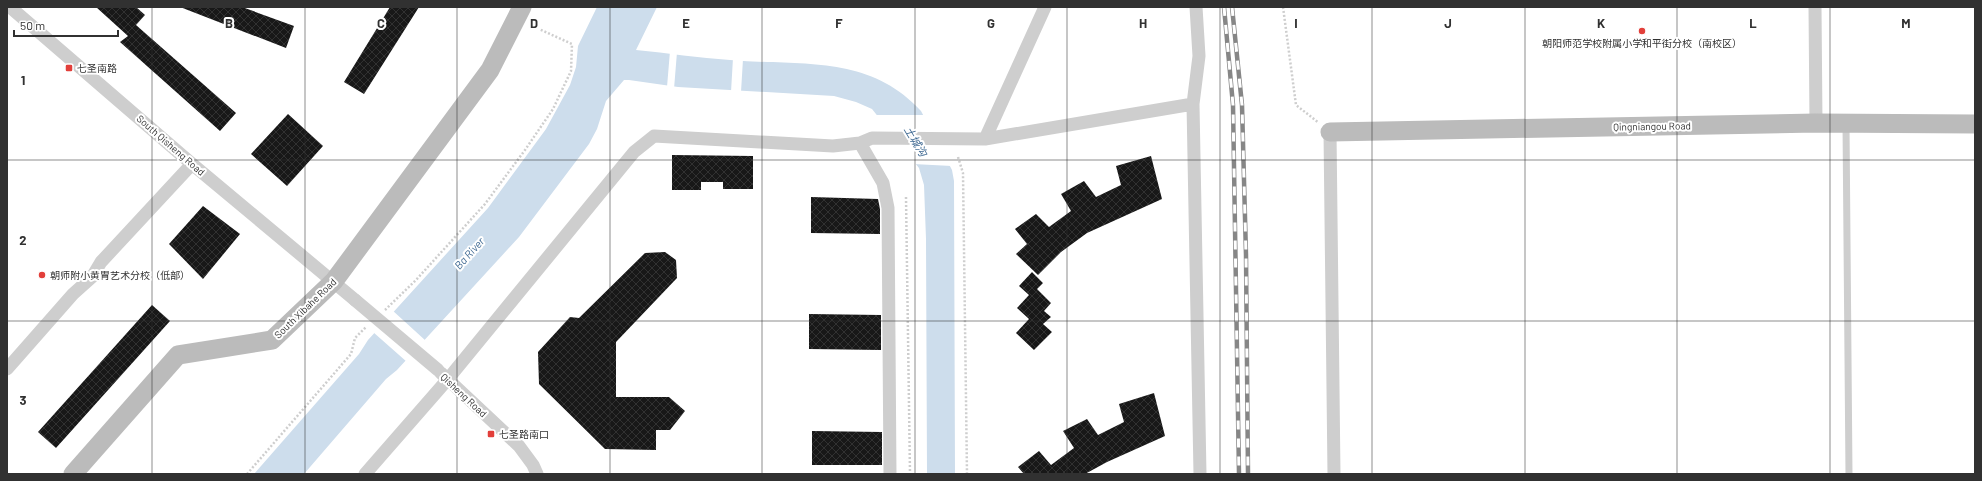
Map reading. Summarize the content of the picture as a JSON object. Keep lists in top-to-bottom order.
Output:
{
  "streets": {
    "street": [
      "Qingniangou Road",
      "South Qisheng Road",
      "South Xibahe Road",
      "Qisheng Road"
    ]
  },
  "crossings": [
    ["South Qisheng Road", "South Xibahe Road"],
    ["South Qisheng Road", "Qisheng Road"]
  ],
  "water": ["土城沟", "Ba River"],
  "places": {
    "other": ["朝阳师范学校附属小学和平街分校（南校区）", "朝师附小黄胄艺术分校（低部）"],
    "transit": ["七圣南路", "七圣路南口"]
  },
  "scale_bar": "50 m",
  "grid": {
    "columns": [
      "B",
      "C",
      "D",
      "E",
      "F",
      "G",
      "H",
      "I",
      "J",
      "K",
      "L",
      "M"
    ],
    "rows": ["1", "2", "3"]
  }
}
